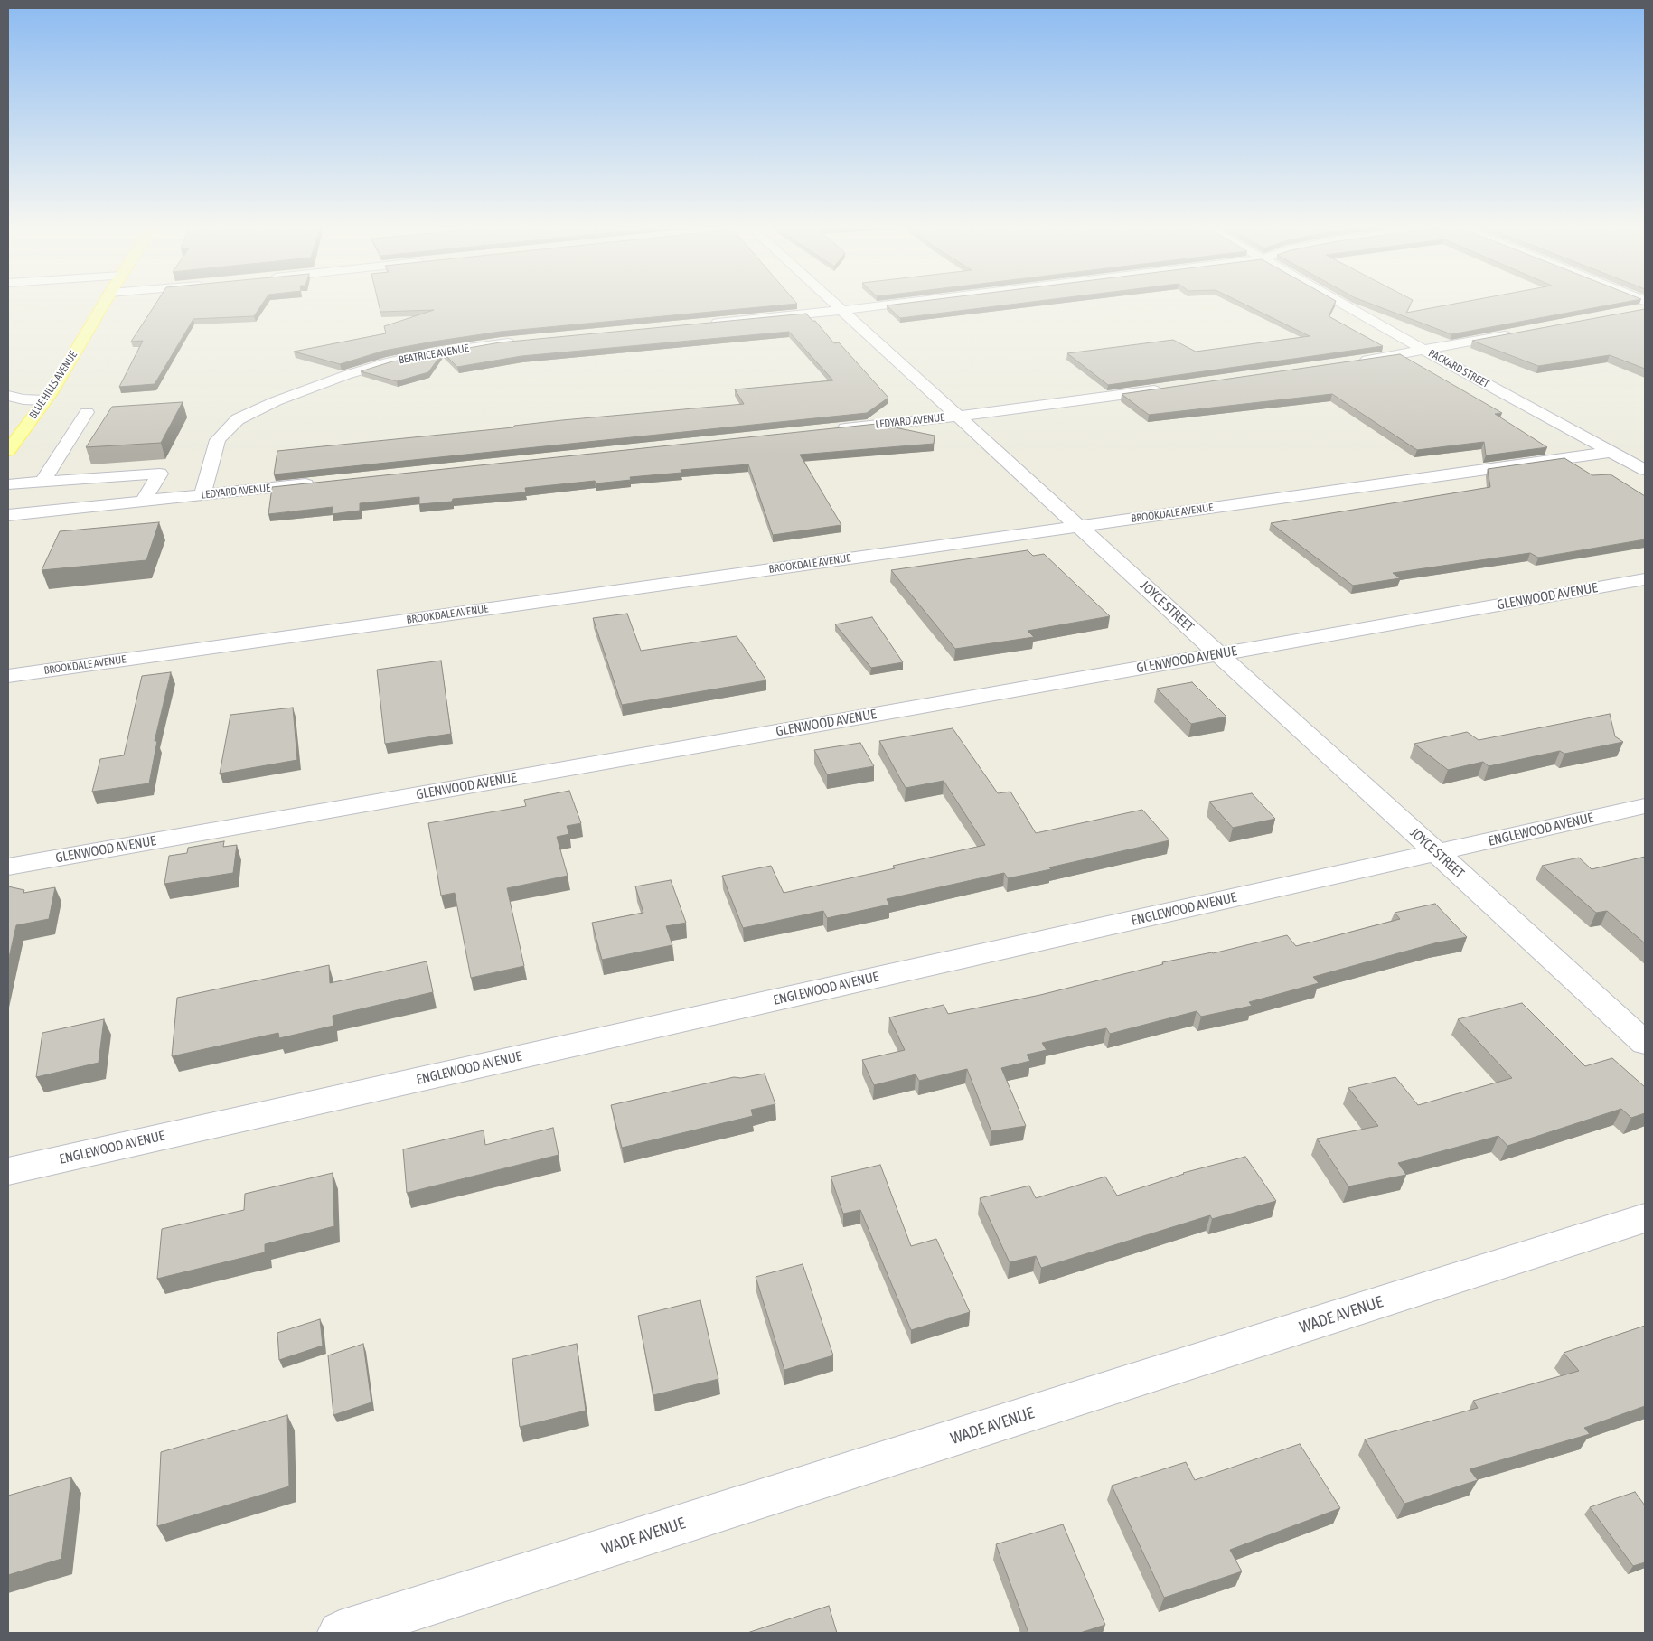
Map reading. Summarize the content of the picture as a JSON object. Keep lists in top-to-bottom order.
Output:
{
  "streets": {
    "main road": ["BLUE HILLS AVENUE"],
    "street": [
      "BEATRICE AVENUE",
      "PACKARD STREET",
      "LEDYARD AVENUE",
      "BROOKDALE AVENUE",
      "GLENWOOD AVENUE",
      "JOYCE STREET",
      "ENGLEWOOD AVENUE",
      "WADE AVENUE"
    ]
  },
  "crossings": [
    ["BEATRICE AVENUE", "LEDYARD AVENUE"],
    ["PACKARD STREET", "BROOKDALE AVENUE"],
    ["LEDYARD AVENUE", "JOYCE STREET"],
    ["BROOKDALE AVENUE", "JOYCE STREET"],
    ["GLENWOOD AVENUE", "JOYCE STREET"],
    ["JOYCE STREET", "ENGLEWOOD AVENUE"]
  ]
}
